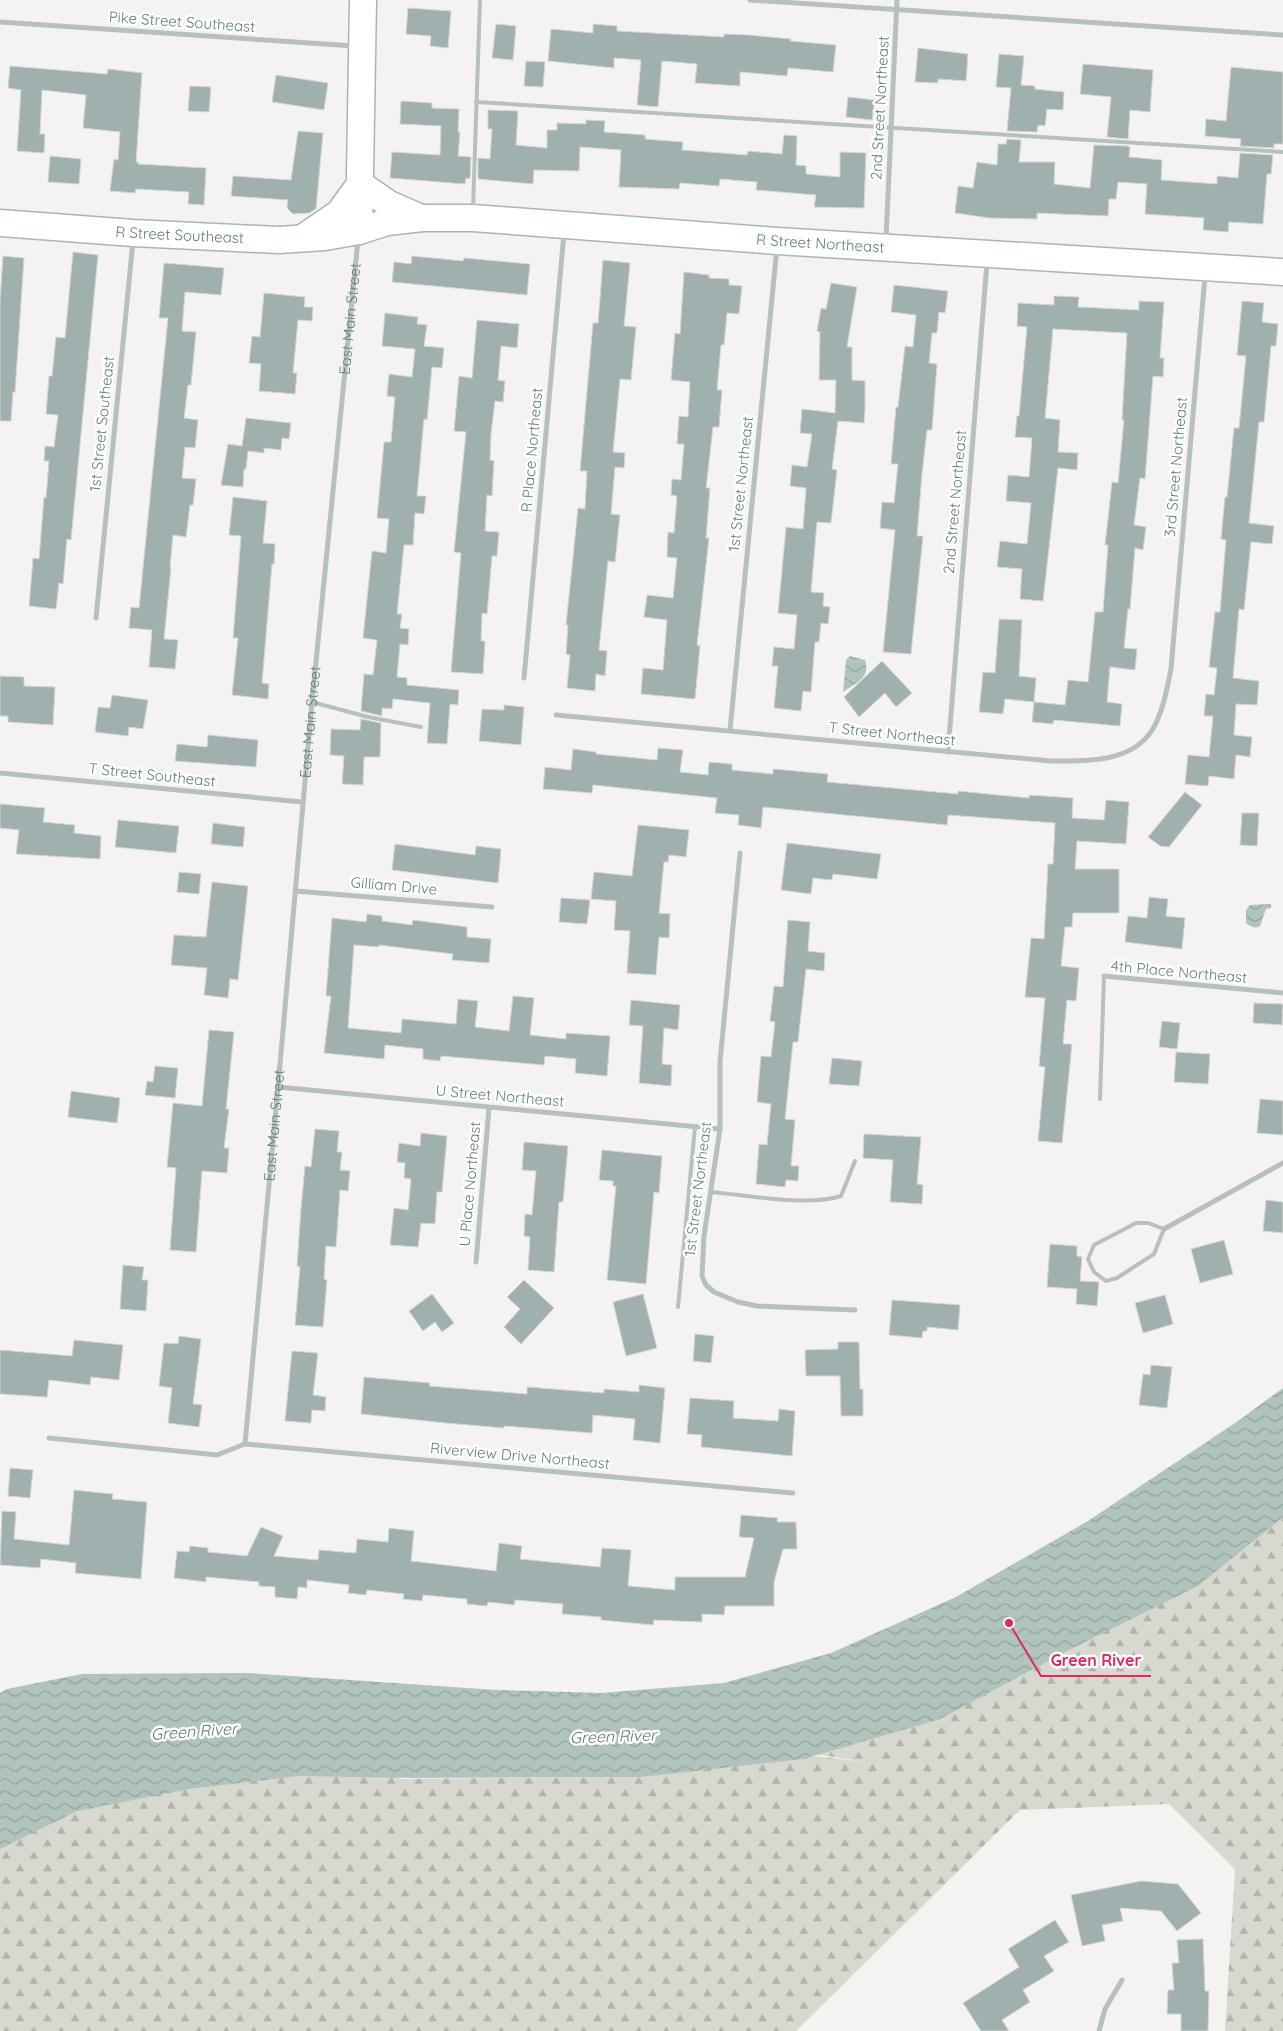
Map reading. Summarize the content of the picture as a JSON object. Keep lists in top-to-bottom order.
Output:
{
  "streets": {
    "street": [
      "Pike Street Southeast",
      "2nd Street Northeast",
      "R Street Southeast",
      "R Street Northeast",
      "East Main Street",
      "1st Street Southeast",
      "R Place Northeast",
      "3rd Street Northeast",
      "1st Street Northeast",
      "T Street Northeast",
      "T Street Southeast",
      "Gilliam Drive",
      "4th Place Northeast",
      "U Street Northeast",
      "U Place Northeast",
      "Riverview Drive Northeast"
    ]
  },
  "crossings": [
    ["Pike Street Southeast", "East Main Street"],
    ["2nd Street Northeast", "R Street Northeast"],
    ["2nd Street Northeast", "T Street Northeast"],
    ["R Street Southeast", "R Street Northeast"],
    ["R Street Southeast", "East Main Street"],
    ["R Street Southeast", "1st Street Southeast"],
    ["R Street Northeast", "East Main Street"],
    ["R Street Northeast", "R Place Northeast"],
    ["R Street Northeast", "3rd Street Northeast"],
    ["R Street Northeast", "1st Street Northeast"],
    ["East Main Street", "T Street Southeast"],
    ["East Main Street", "Gilliam Drive"],
    ["East Main Street", "U Street Northeast"],
    ["East Main Street", "Riverview Drive Northeast"],
    ["3rd Street Northeast", "T Street Northeast"],
    ["1st Street Northeast", "T Street Northeast"],
    ["1st Street Northeast", "U Street Northeast"],
    ["U Street Northeast", "U Place Northeast"]
  ],
  "water": ["Green River"],
  "places": ["Green River"]
}
